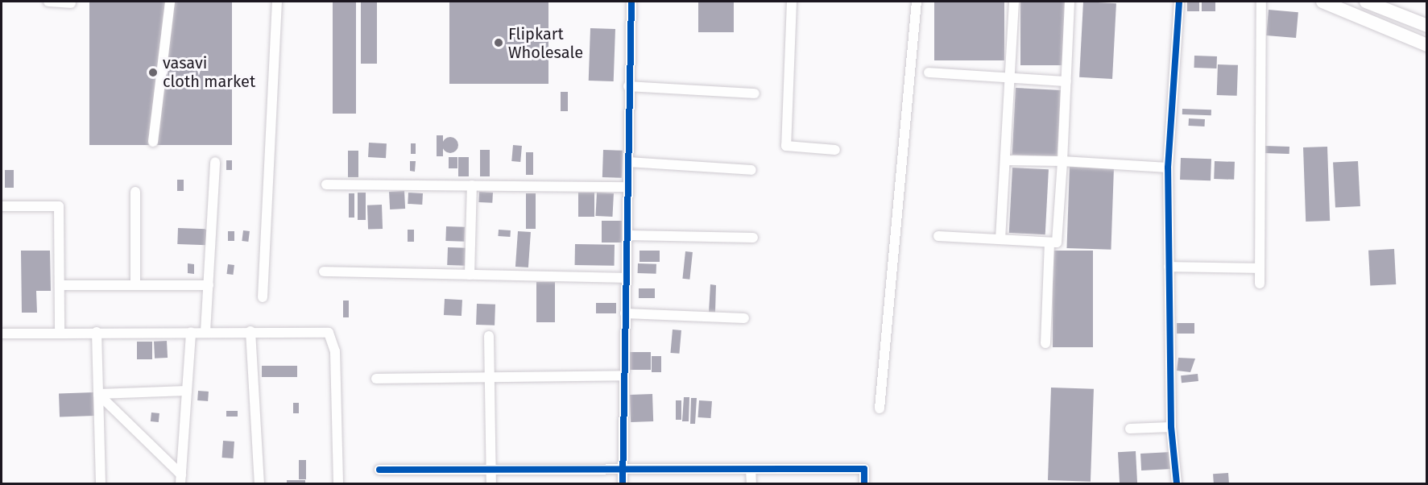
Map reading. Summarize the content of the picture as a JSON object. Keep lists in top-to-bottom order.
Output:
{
  "places": ["Flipkart Wholesale", "vasavi cloth market"]
}
